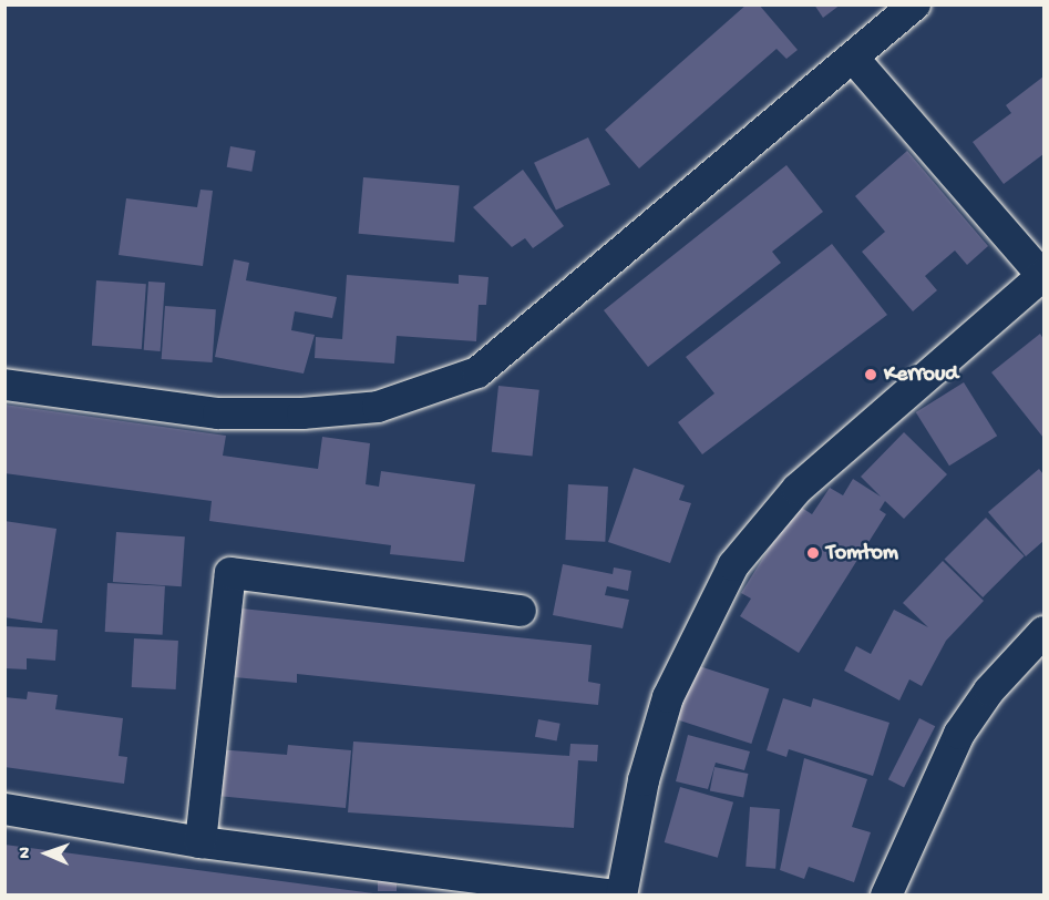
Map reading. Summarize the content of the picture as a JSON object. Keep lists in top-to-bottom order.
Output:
{
  "places": ["Kerroud", "Tomtom"],
  "north": "left"
}
